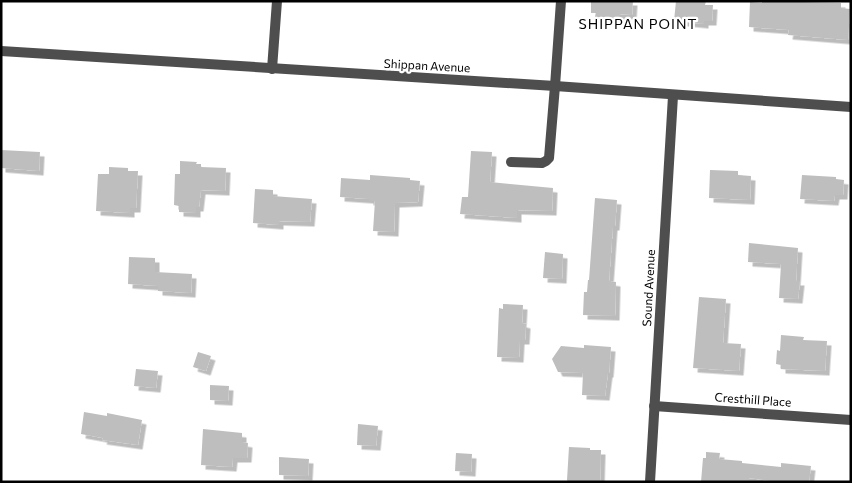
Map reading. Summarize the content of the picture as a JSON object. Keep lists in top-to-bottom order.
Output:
{
  "streets": {
    "street": ["Shippan Avenue", "Sound Avenue", "Cresthill Place"]
  },
  "crossings": [
    ["Shippan Avenue", "Sound Avenue"],
    ["Sound Avenue", "Cresthill Place"]
  ],
  "districts": ["SHIPPAN POINT"]
}
